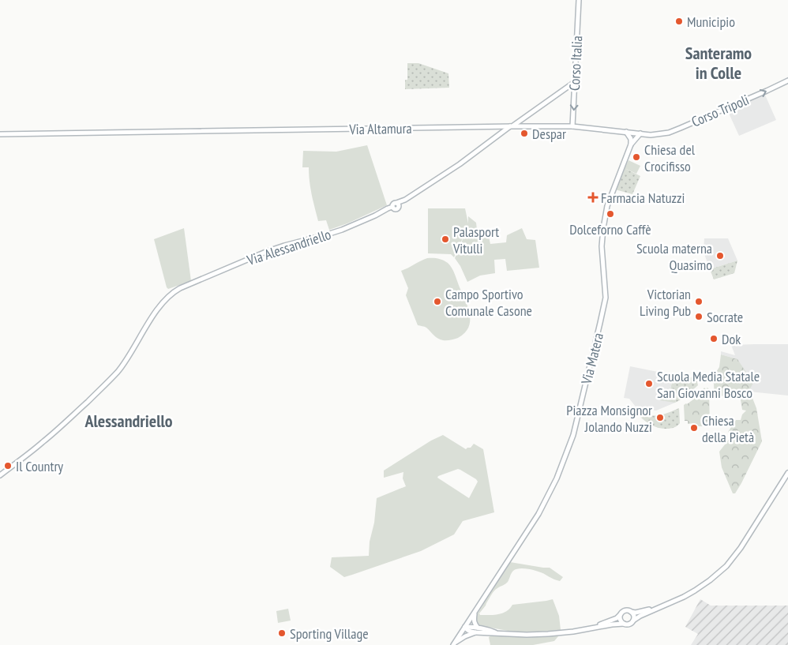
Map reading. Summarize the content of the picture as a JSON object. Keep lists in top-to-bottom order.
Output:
{
  "streets": {
    "main road": [
      "Corso Italia",
      "Corso Tripoli",
      "Via Altamura",
      "Via Alessandriello",
      "Via Matera"
    ]
  },
  "crossings": [
    ["Corso Italia", "Via Altamura"],
    ["Corso Italia", "Via Alessandriello"],
    ["Corso Tripoli", "Via Altamura"],
    ["Via Altamura", "Via Alessandriello"],
    ["Via Altamura", "Via Matera"]
  ],
  "one_way": ["Corso Italia", "Corso Tripoli"],
  "districts": ["Santeramo in Colle", "Alessandriello"],
  "places": {
    "other": [
      "Municipio",
      "Despar",
      "Chiesa del Crocifisso",
      "Dolceforno Caffè",
      "Palasport Vitulli",
      "Scuola materna Quasimo",
      "Campo Sportivo Comunale Casone",
      "Victorian Living Pub",
      "Socrate",
      "Dok",
      "Scuola Media Statale San Giovanni Bosco",
      "Piazza Monsignor Jolando Nuzzi",
      "Chiesa della Pietà",
      "Il Country",
      "Sporting Village"
    ],
    "health": ["Farmacia Natuzzi"]
  }
}
